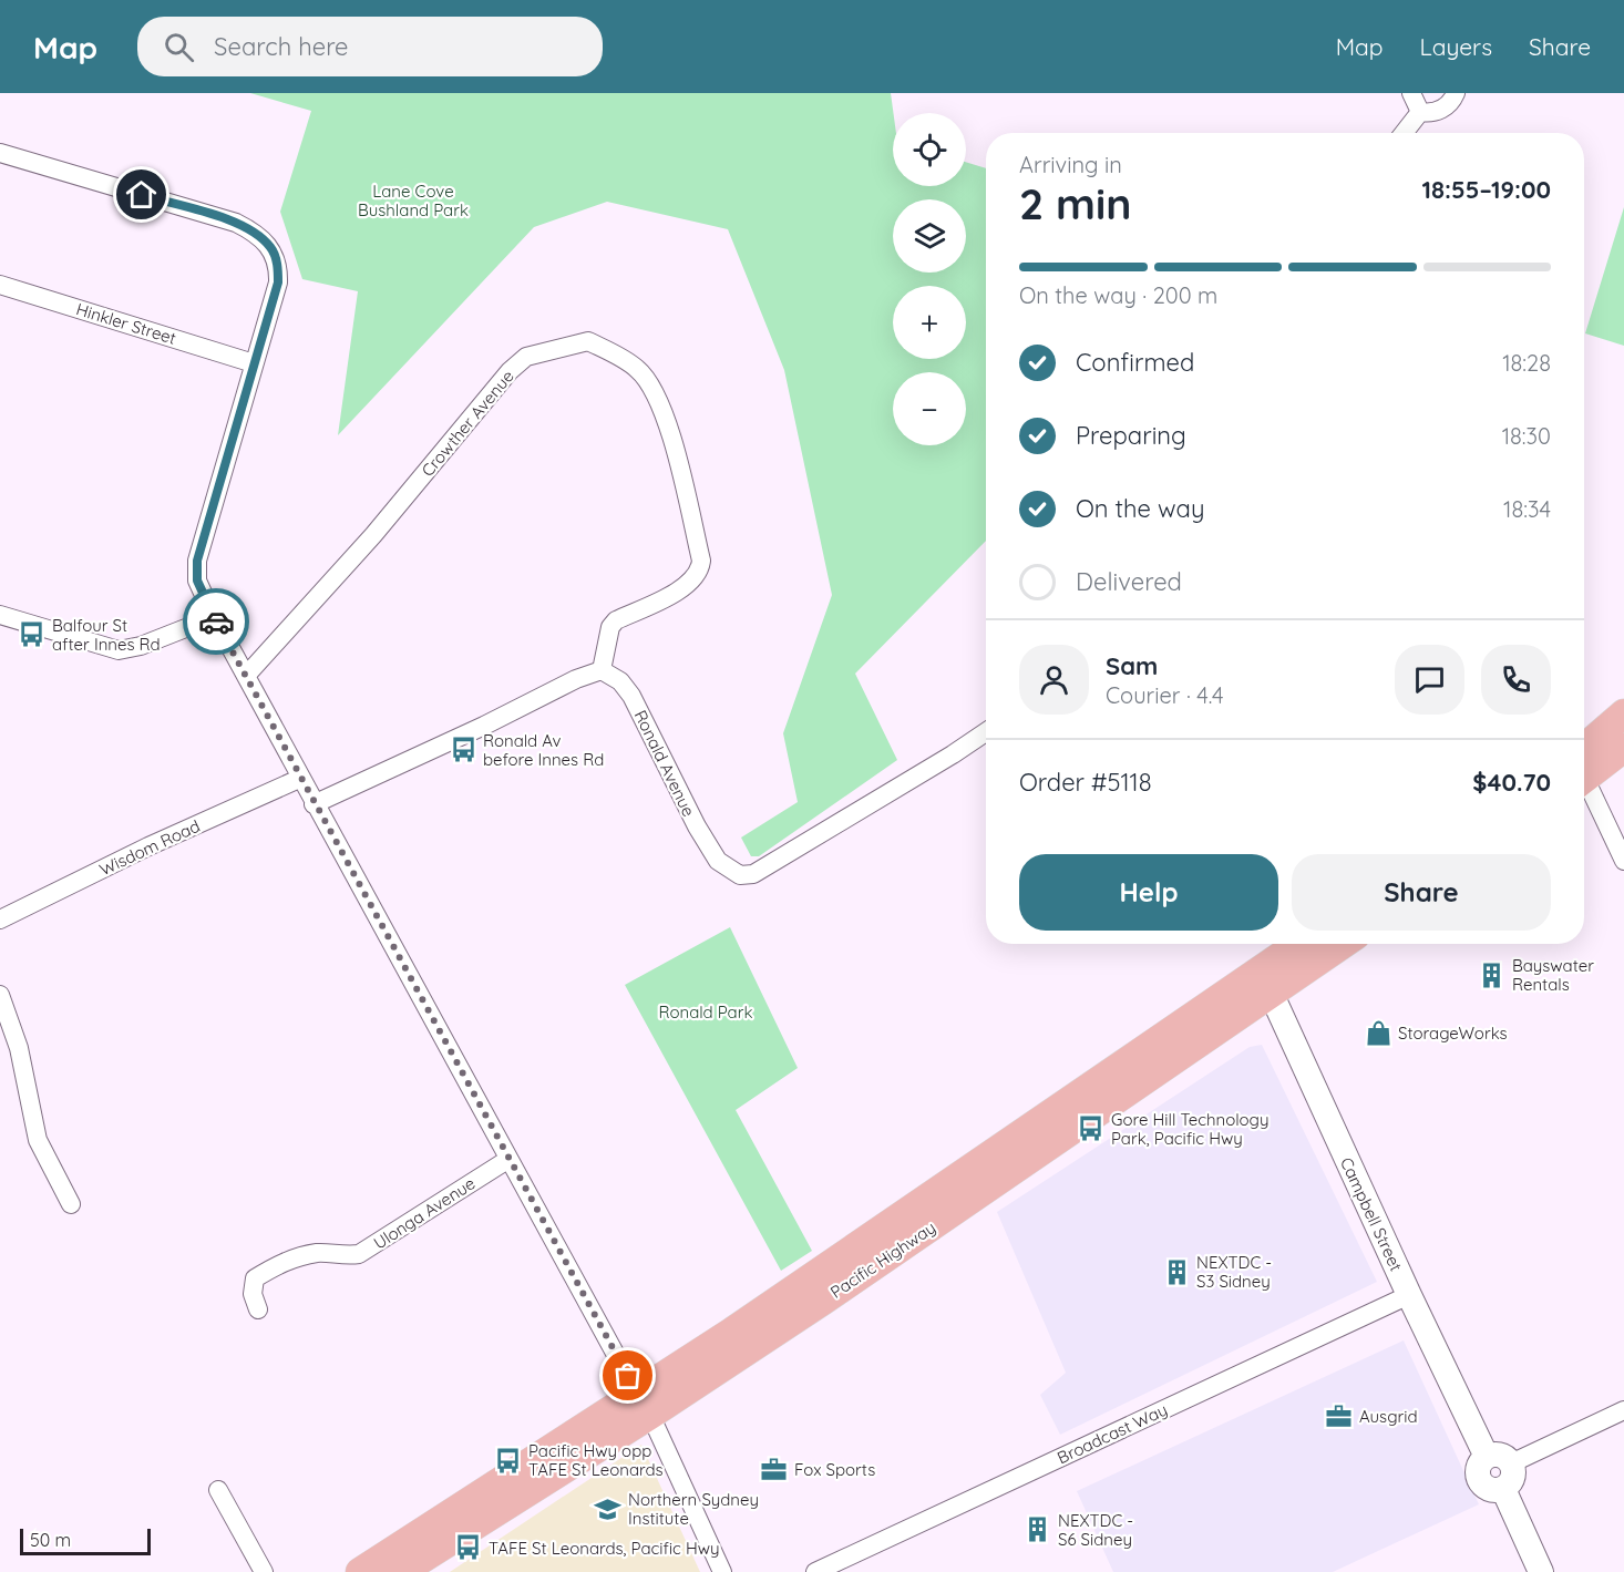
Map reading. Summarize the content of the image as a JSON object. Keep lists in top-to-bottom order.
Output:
{
  "streets": {
    "main road": ["Pacific Highway"],
    "street": [
      "Hinkler Street",
      "Crowther Avenue",
      "Ronald Avenue",
      "Wisdom Road",
      "Ulonga Avenue",
      "Campbell Street",
      "Broadcast Way"
    ]
  },
  "crossings": [
    ["Crowther Avenue", "Ronald Avenue"],
    ["Campbell Street", "Pacific Highway"],
    ["Campbell Street", "Broadcast Way"]
  ],
  "parks": ["Lane Cove Bushland Park", "Ronald Park"],
  "places": {
    "bus stop": [
      "Balfour St after Innes Rd",
      "Ronald Av before Innes Rd",
      "Gore Hill Technology Park, Pacific Hwy",
      "Pacific Hwy opp TAFE St Leonards",
      "TAFE St Leonards, Pacific Hwy"
    ],
    "building": ["Bayswater Rentals", "NEXTDC - S3 Sidney", "NEXTDC - S6 Sidney"],
    "shop": ["StorageWorks"],
    "office": ["Ausgrid", "Fox Sports"],
    "school or university": ["Northern Sydney Institute"]
  },
  "scale_bar": "50 m",
  "page": {
    "header": "Map",
    "search": "Search here",
    "nav": ["Map", "Layers", "Share"],
    "map_buttons": ["+", "−"],
    "heading": ["2 min", "Arriving in", "18:55–19:00"],
    "panel": [
      "Sam",
      "Courier · 4.4",
      "Order #5118",
      "$40.70"
    ],
    "bar": "On the way · 200 m",
    "list": [
      ["Confirmed", "18:28"],
      ["Preparing", "18:30"],
      ["On the way", "18:34"],
      "Delivered"
    ],
    "buttons": ["Help", "Share"],
    "scale": "50 m"
  }
}
